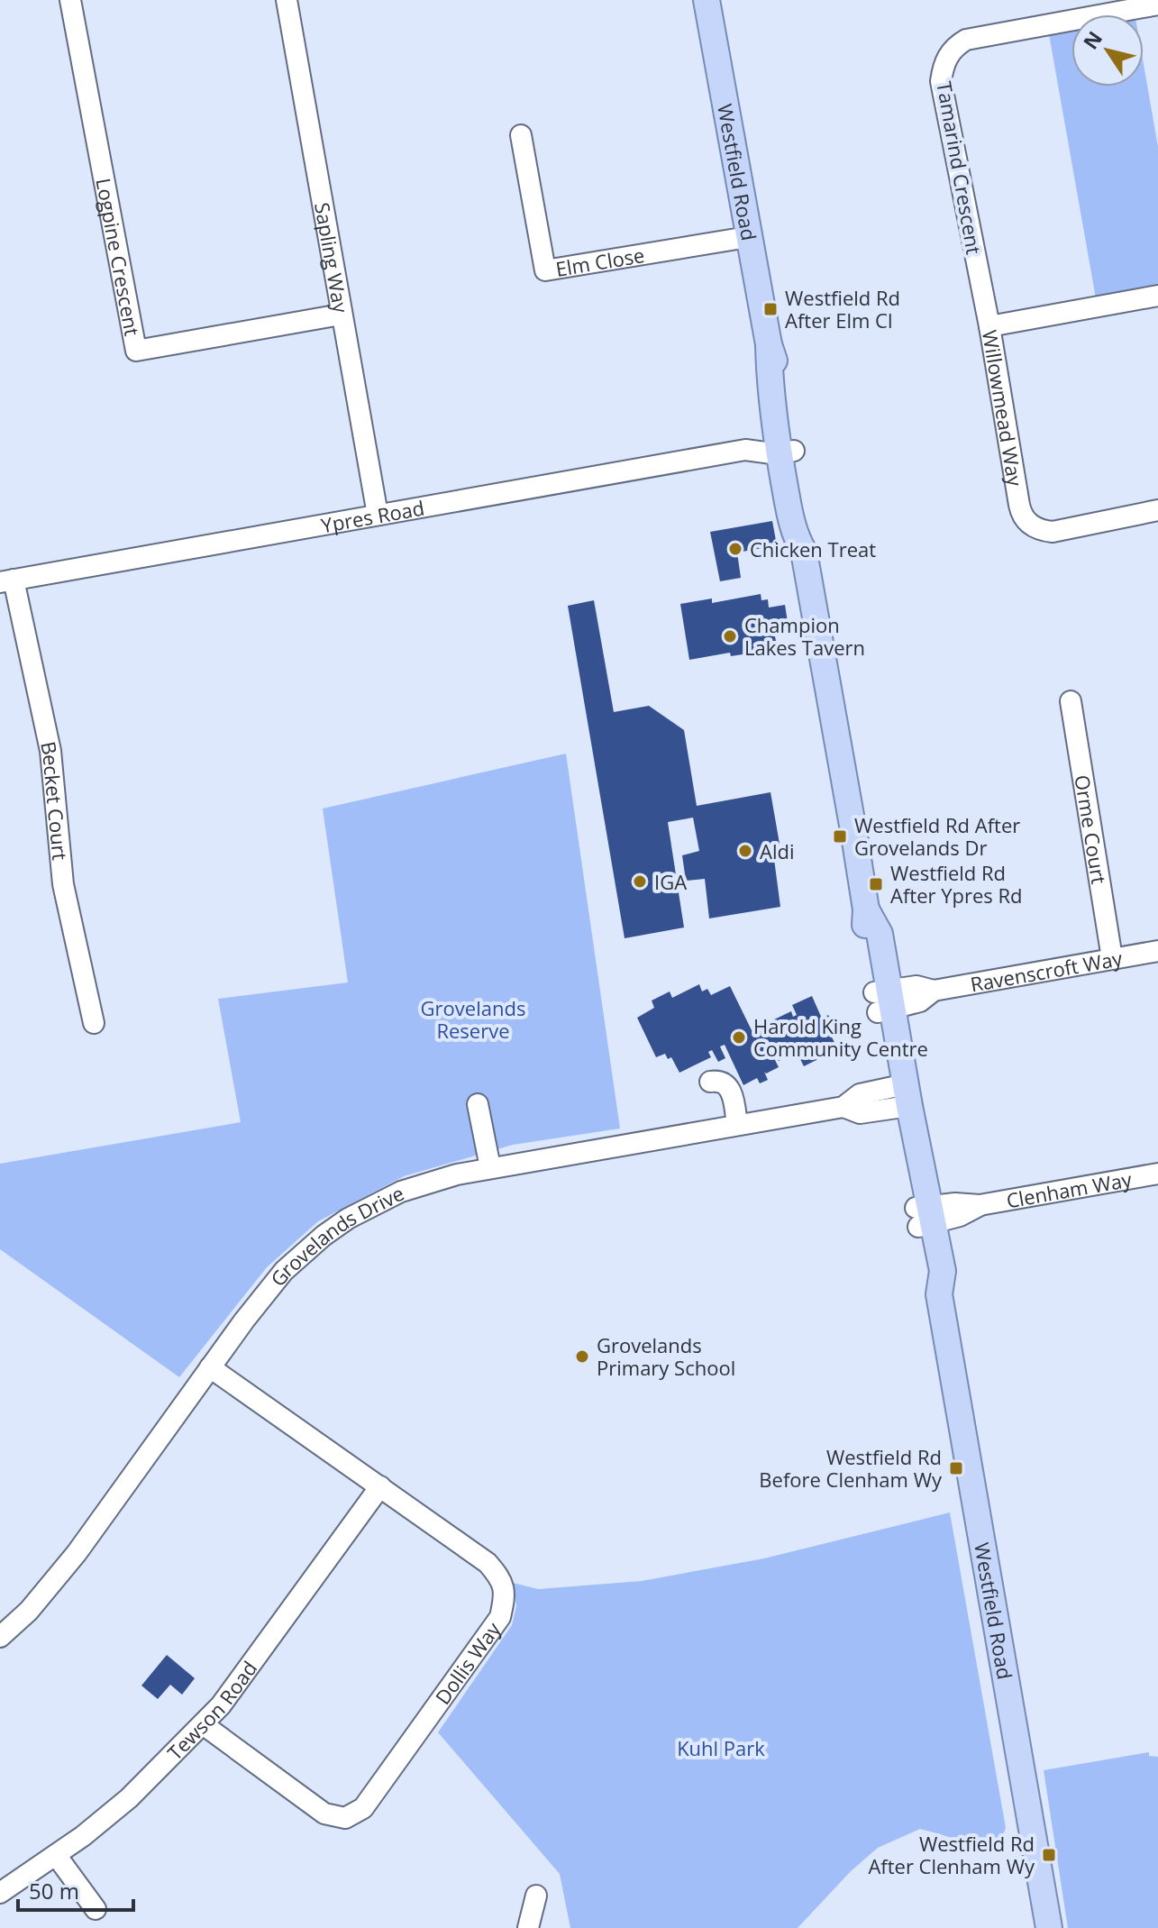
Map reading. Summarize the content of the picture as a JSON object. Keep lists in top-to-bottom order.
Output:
{
  "streets": {
    "main road": ["Westfield Road"],
    "street": [
      "Tamarind Crescent",
      "Logpine Crescent",
      "Sapling Way",
      "Elm Close",
      "Willowmead Way",
      "Ypres Road",
      "Becket Court",
      "Orme Court",
      "Ravenscroft Way",
      "Clenham Way",
      "Grovelands Drive",
      "Dollis Way",
      "Tewson Road"
    ]
  },
  "crossings": [
    ["Tamarind Crescent", "Willowmead Way"],
    ["Westfield Road", "Elm Close"],
    ["Westfield Road", "Ypres Road"],
    ["Westfield Road", "Ravenscroft Way"],
    ["Westfield Road", "Clenham Way"],
    ["Westfield Road", "Grovelands Drive"],
    ["Logpine Crescent", "Sapling Way"],
    ["Sapling Way", "Ypres Road"],
    ["Ypres Road", "Becket Court"],
    ["Orme Court", "Ravenscroft Way"],
    ["Grovelands Drive", "Dollis Way"],
    ["Dollis Way", "Tewson Road"]
  ],
  "parks": ["Grovelands Reserve", "Kuhl Park"],
  "places": {
    "transit": [
      "Westfield Rd After Elm Cl",
      "Westfield Rd After Grovelands Dr",
      "Westfield Rd After Ypres Rd",
      "Westfield Rd Before Clenham Wy",
      "Westfield Rd After Clenham Wy"
    ],
    "other": [
      "Chicken Treat",
      "Champion Lakes Tavern",
      "Aldi",
      "IGA",
      "Harold King Community Centre",
      "Grovelands Primary School"
    ]
  },
  "scale_bar": "50 m",
  "north": "top left"
}
